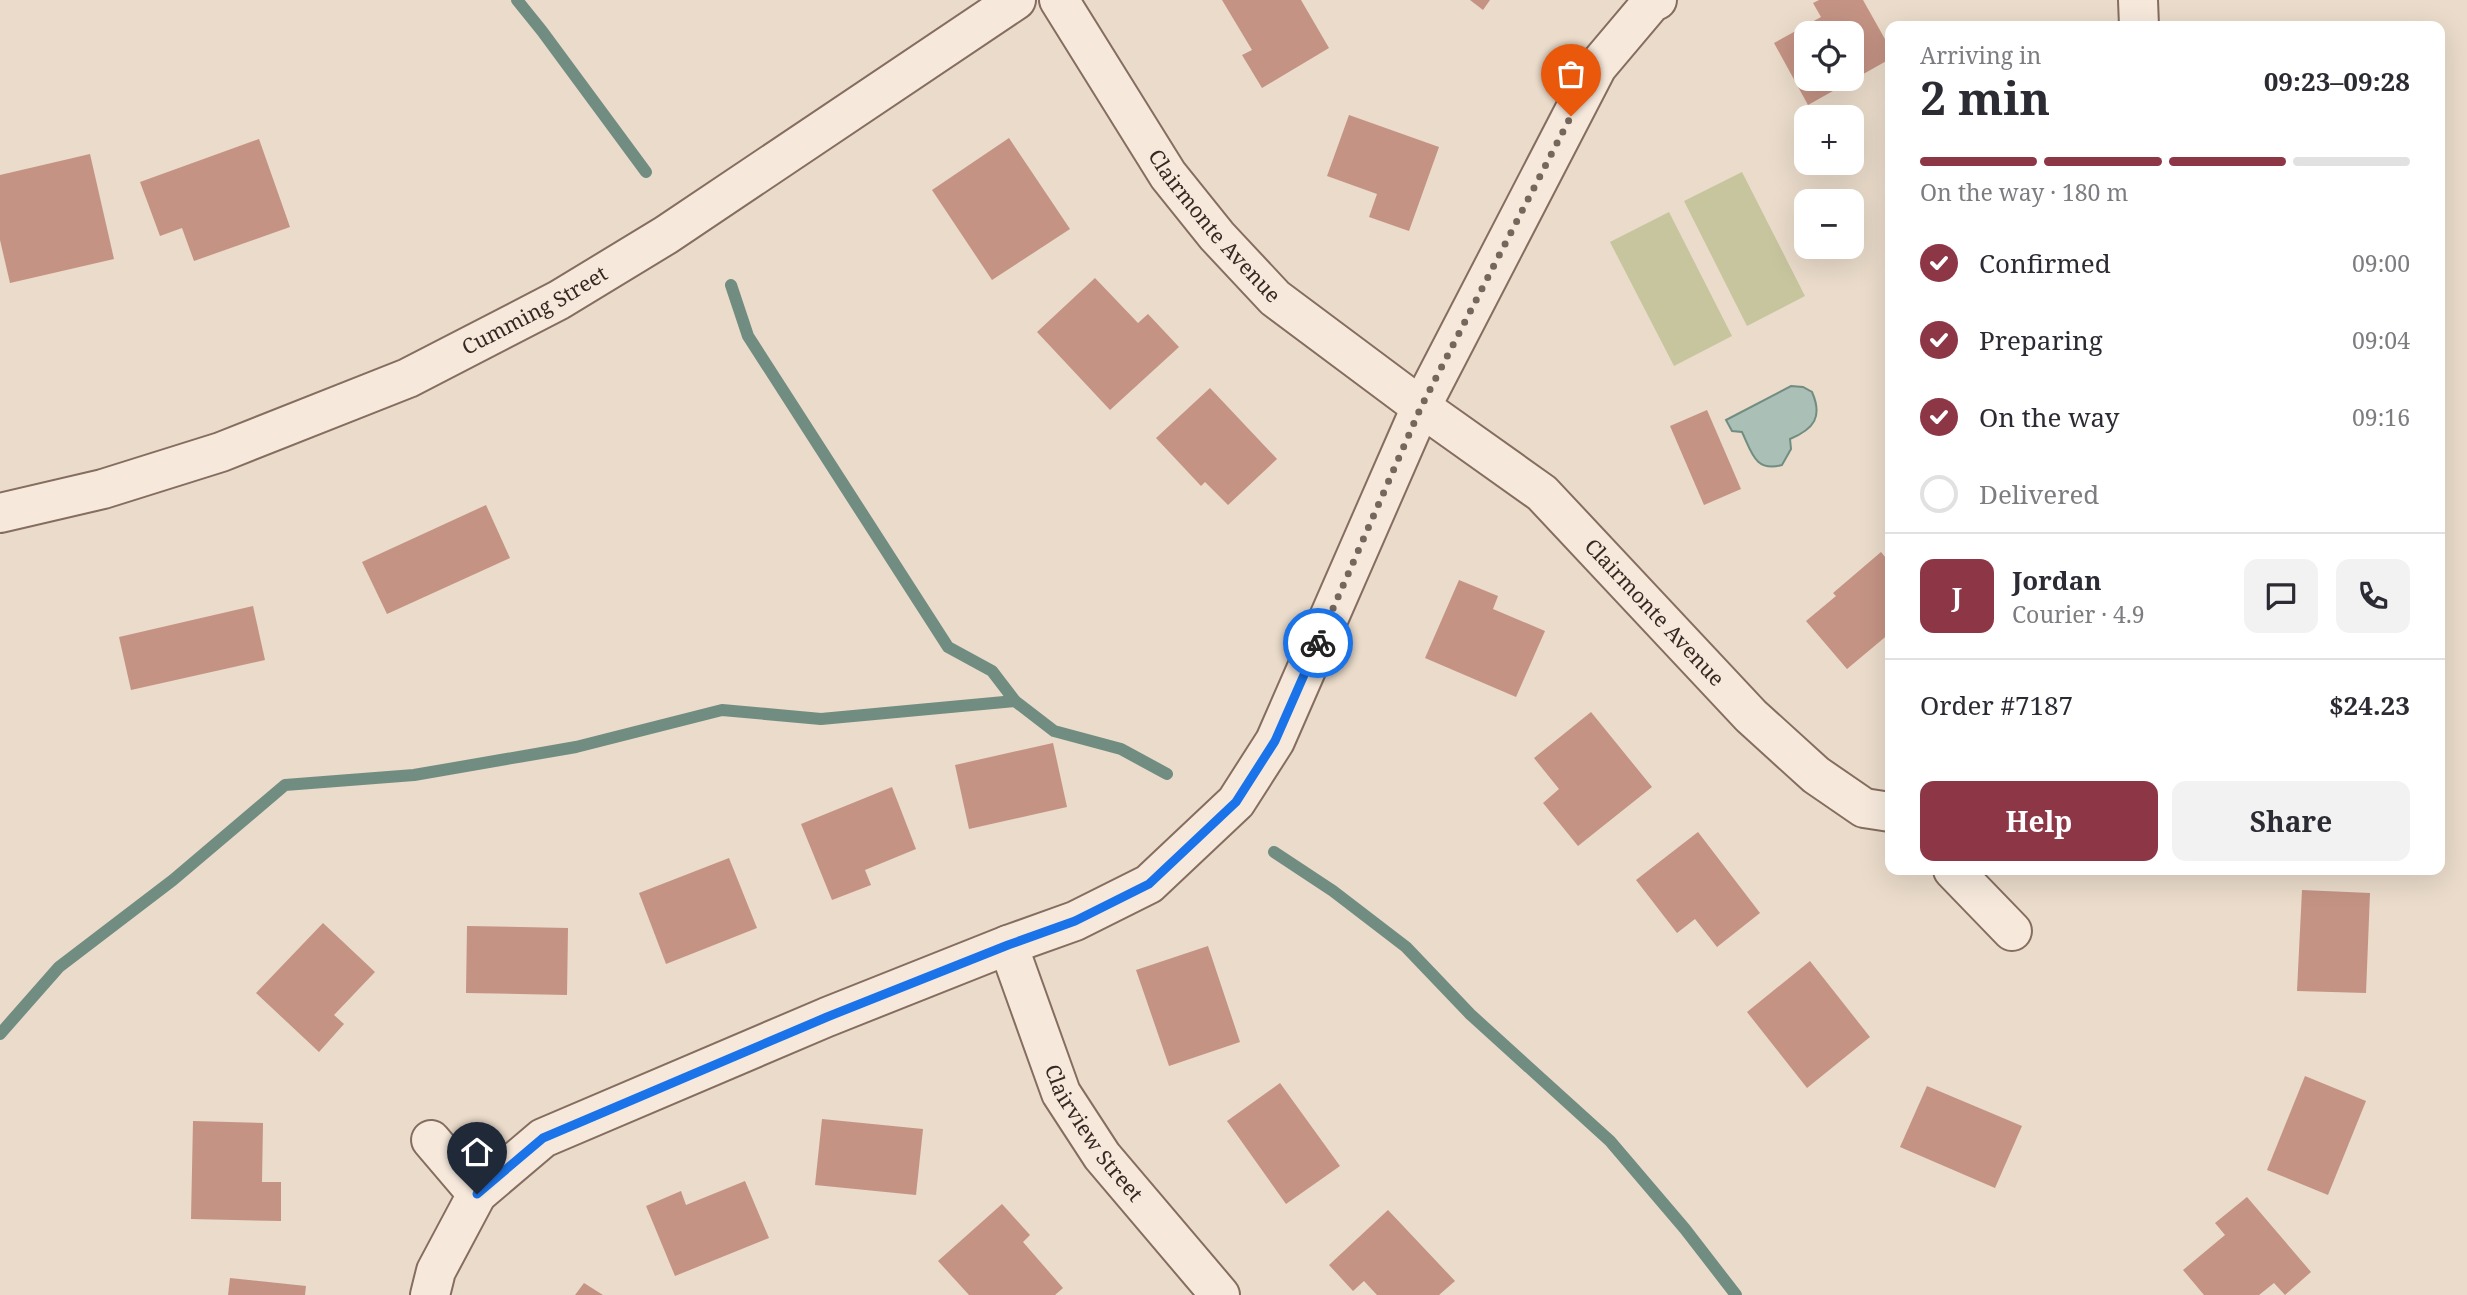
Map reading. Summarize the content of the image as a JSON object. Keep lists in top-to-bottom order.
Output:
{
  "streets": {
    "street": ["Clairmonte Avenue", "Cumming Street", "Clairview Street"]
  },
  "page": {
    "map_buttons": ["+", "−"],
    "heading": ["2 min", "Arriving in", "09:23–09:28"],
    "panel": [
      "Jordan",
      "Courier · 4.9",
      "Order #7187",
      "$24.23"
    ],
    "bar": "On the way · 180 m",
    "list": [
      ["Confirmed", "09:00"],
      ["Preparing", "09:04"],
      ["On the way", "09:16"],
      "Delivered"
    ],
    "round": "J",
    "buttons": ["Help", "Share"]
  }
}
